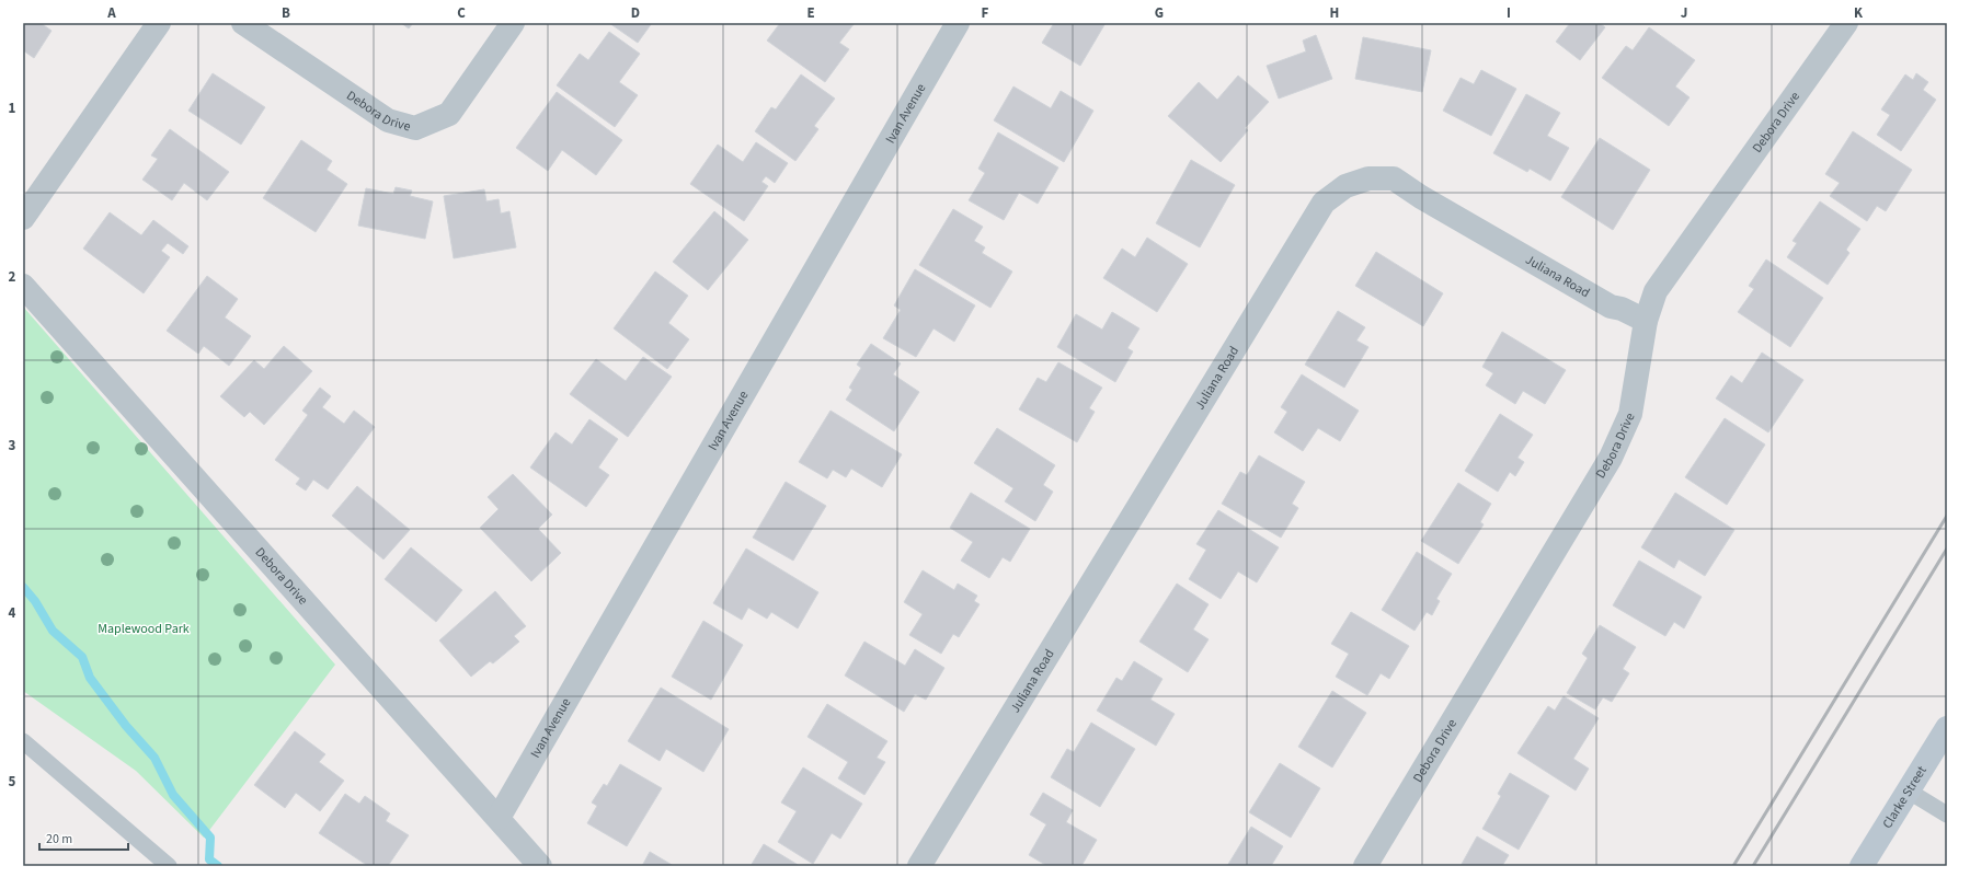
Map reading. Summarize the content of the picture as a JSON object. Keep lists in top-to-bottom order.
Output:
{
  "streets": {
    "street": [
      "Debora Drive",
      "Ivan Avenue",
      "Juliana Road",
      "Clarke Street"
    ]
  },
  "crossings": [
    ["Debora Drive", "Ivan Avenue"],
    ["Debora Drive", "Juliana Road"]
  ],
  "parks": ["Maplewood Park"],
  "scale_bar": "20 m",
  "grid": {
    "columns": [
      "A",
      "B",
      "C",
      "D",
      "E",
      "F",
      "G",
      "H",
      "I",
      "J",
      "K"
    ],
    "rows": [
      "1",
      "2",
      "3",
      "4",
      "5"
    ]
  }
}
